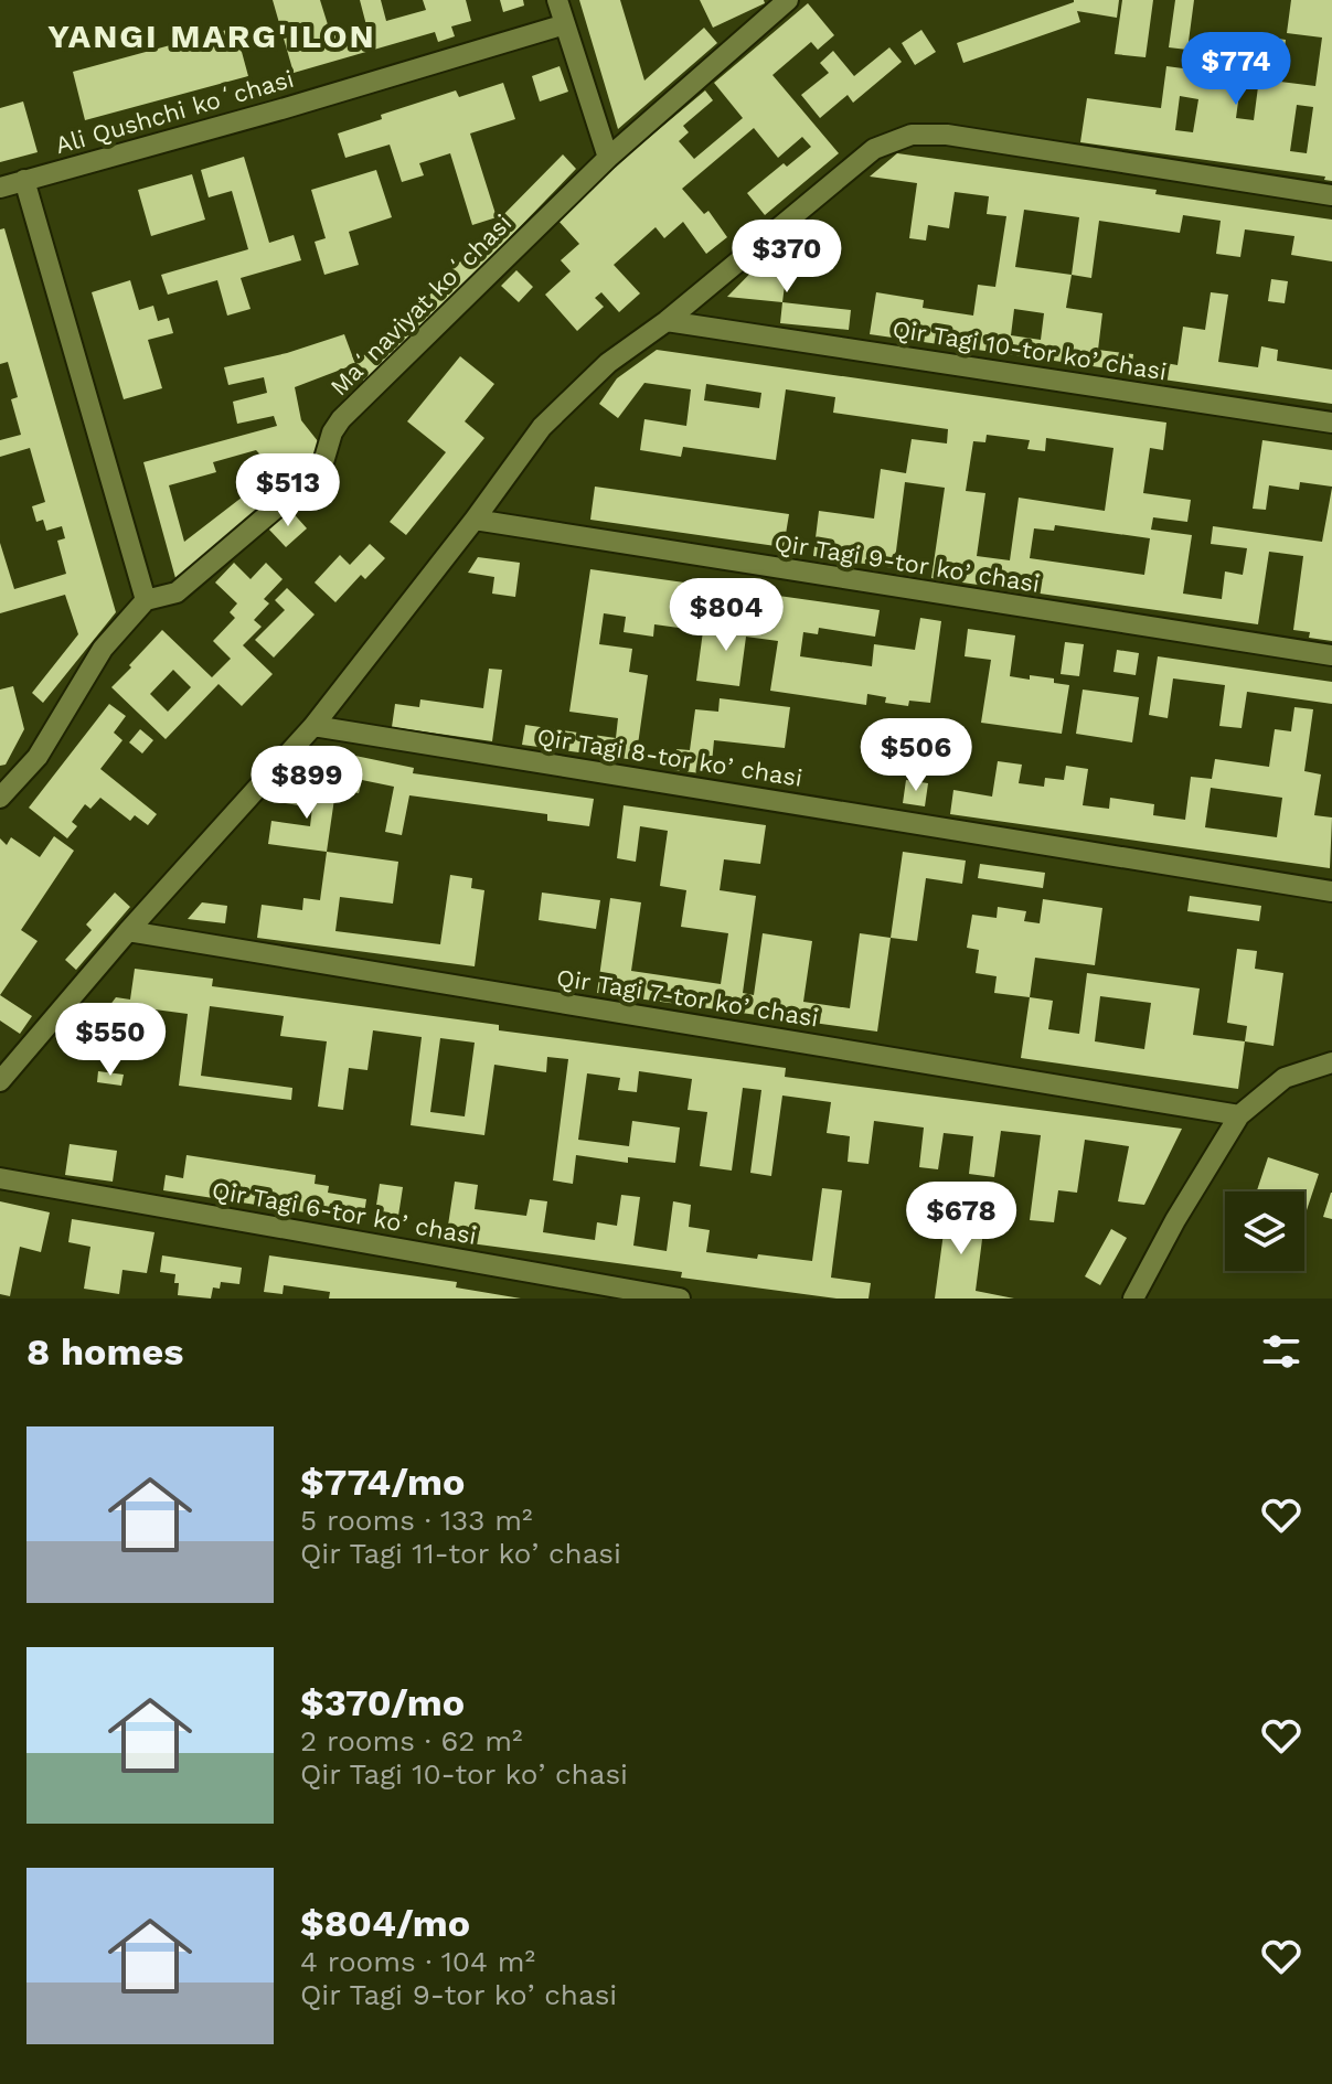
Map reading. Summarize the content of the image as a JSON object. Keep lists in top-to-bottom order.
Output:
{
  "streets": {
    "street": [
      "Ali Qushchi koʻchasi",
      "Maʻnaviyat koʻchasi",
      "Qir Tagi 10-tor koʼchasi",
      "Qir Tagi 9-tor koʼchasi",
      "Qir Tagi 8-tor koʼchasi",
      "Qir Tagi 7-tor koʼchasi",
      "Qir Tagi 6-tor koʼchasi"
    ]
  },
  "districts": ["YANGI MARG'ILON"],
  "page": {
    "price": [
      "$774",
      "$370",
      "$513",
      "$804",
      "$506",
      "$899",
      "$550",
      "$678"
    ],
    "heading": "8 homes",
    "list": [
      {
        "name": "$774/mo",
        "note": "5 rooms · 133 m² · Qir Tagi 11-tor koʼchasi"
      },
      {
        "name": "$370/mo",
        "note": "2 rooms · 62 m² · Qir Tagi 10-tor koʼchasi"
      },
      {
        "name": "$804/mo",
        "note": "4 rooms · 104 m² · Qir Tagi 9-tor koʼchasi"
      }
    ]
  }
}
